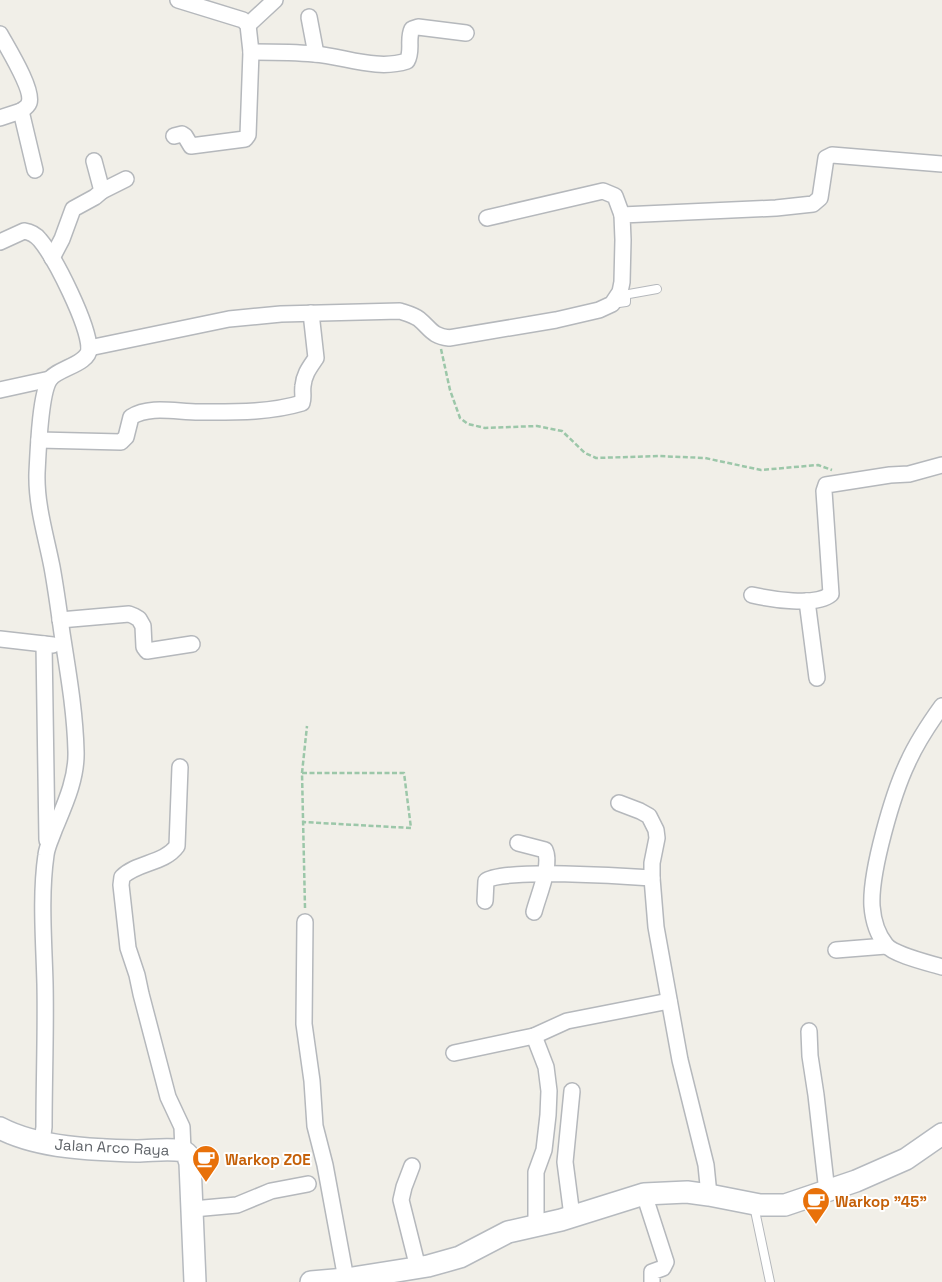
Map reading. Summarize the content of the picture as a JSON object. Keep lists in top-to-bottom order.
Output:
{
  "streets": {
    "main road": ["Jalan Arco Raya"]
  },
  "places": {
    "cafe": ["Warkop ZOE", "Warkop \"45\""]
  }
}
